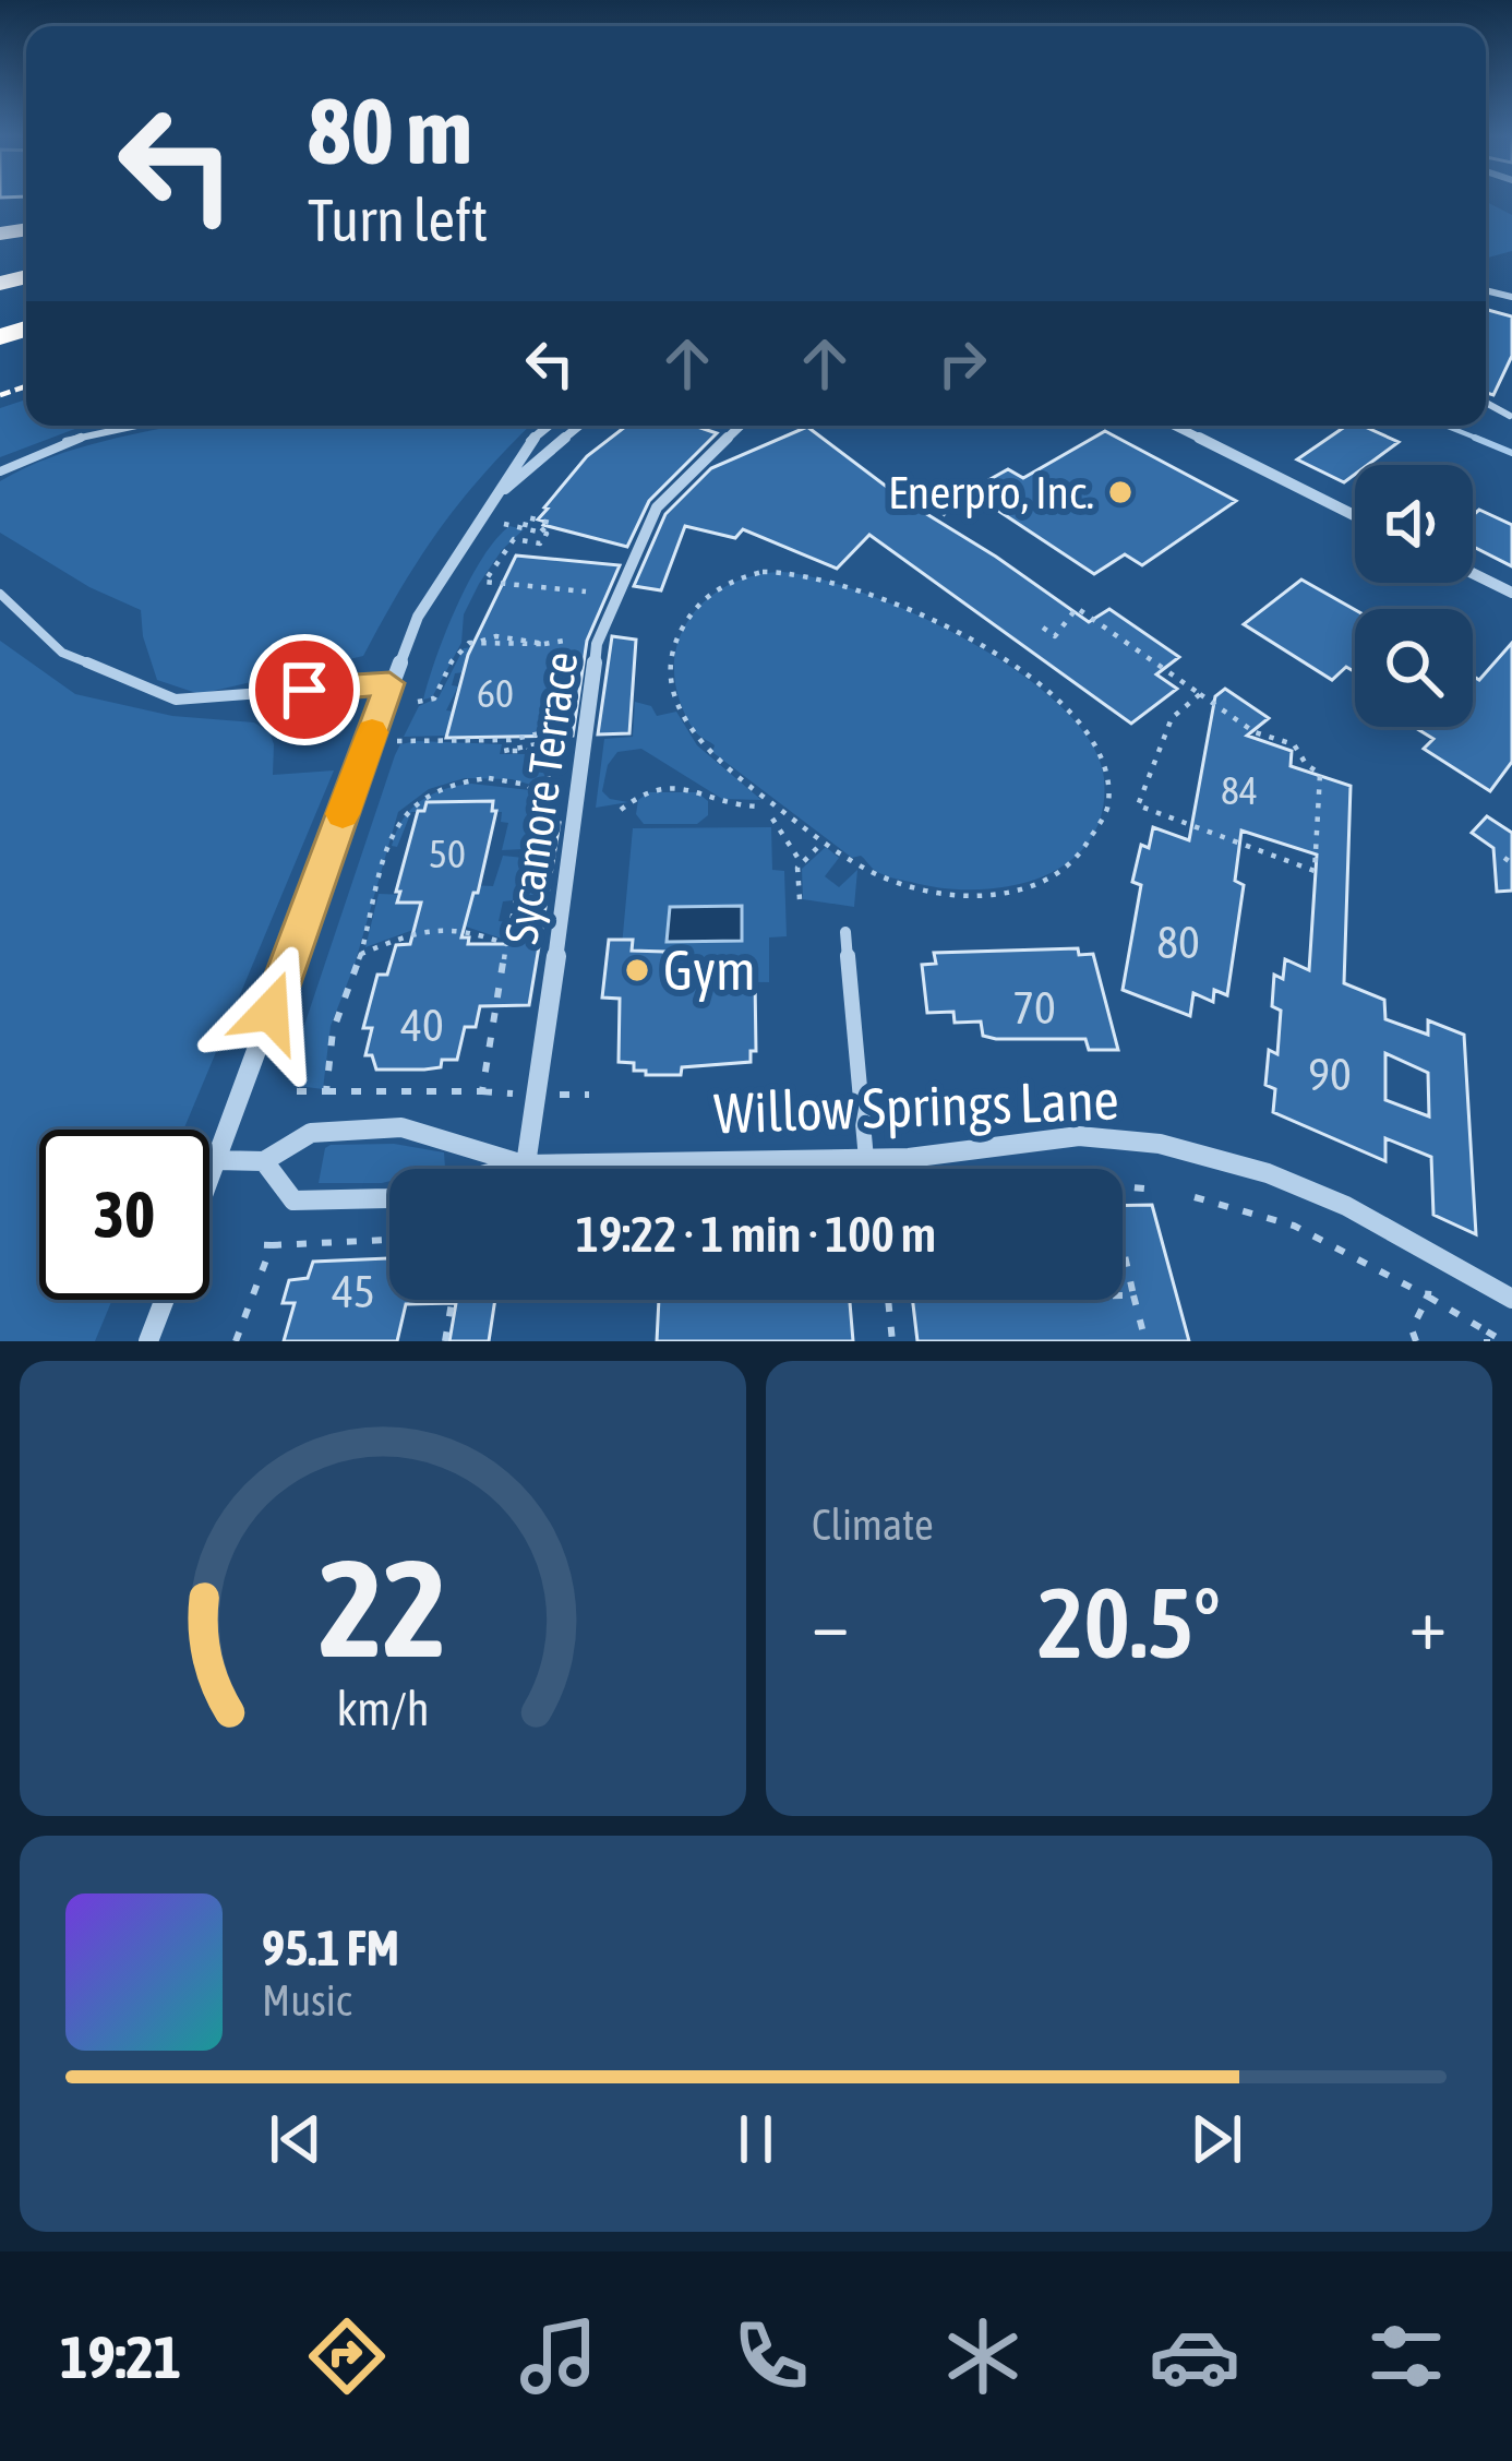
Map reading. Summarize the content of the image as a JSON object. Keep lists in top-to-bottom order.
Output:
{
  "streets": {
    "street": ["Sycamore Terrace", "Willow Springs Lane"]
  },
  "crossings": [
    ["Sycamore Terrace", "Willow Springs Lane"]
  ],
  "places": ["Enerpro, Inc.", "Gym"],
  "house_numbers": [
    "60",
    "84",
    "50",
    "80",
    "70",
    "40",
    "90",
    "45"
  ],
  "page": {
    "turn": ["80 m", "Turn left"],
    "limit": "30",
    "trip": "19:22 · 1 min · 100 m",
    "tile": "Climate",
    "heat": ["−", "20.5°", "+"],
    "song": ["95.1 FM", "Music"],
    "tabs": "19:21",
    "gauge": ["22", "km/h"]
  }
}
